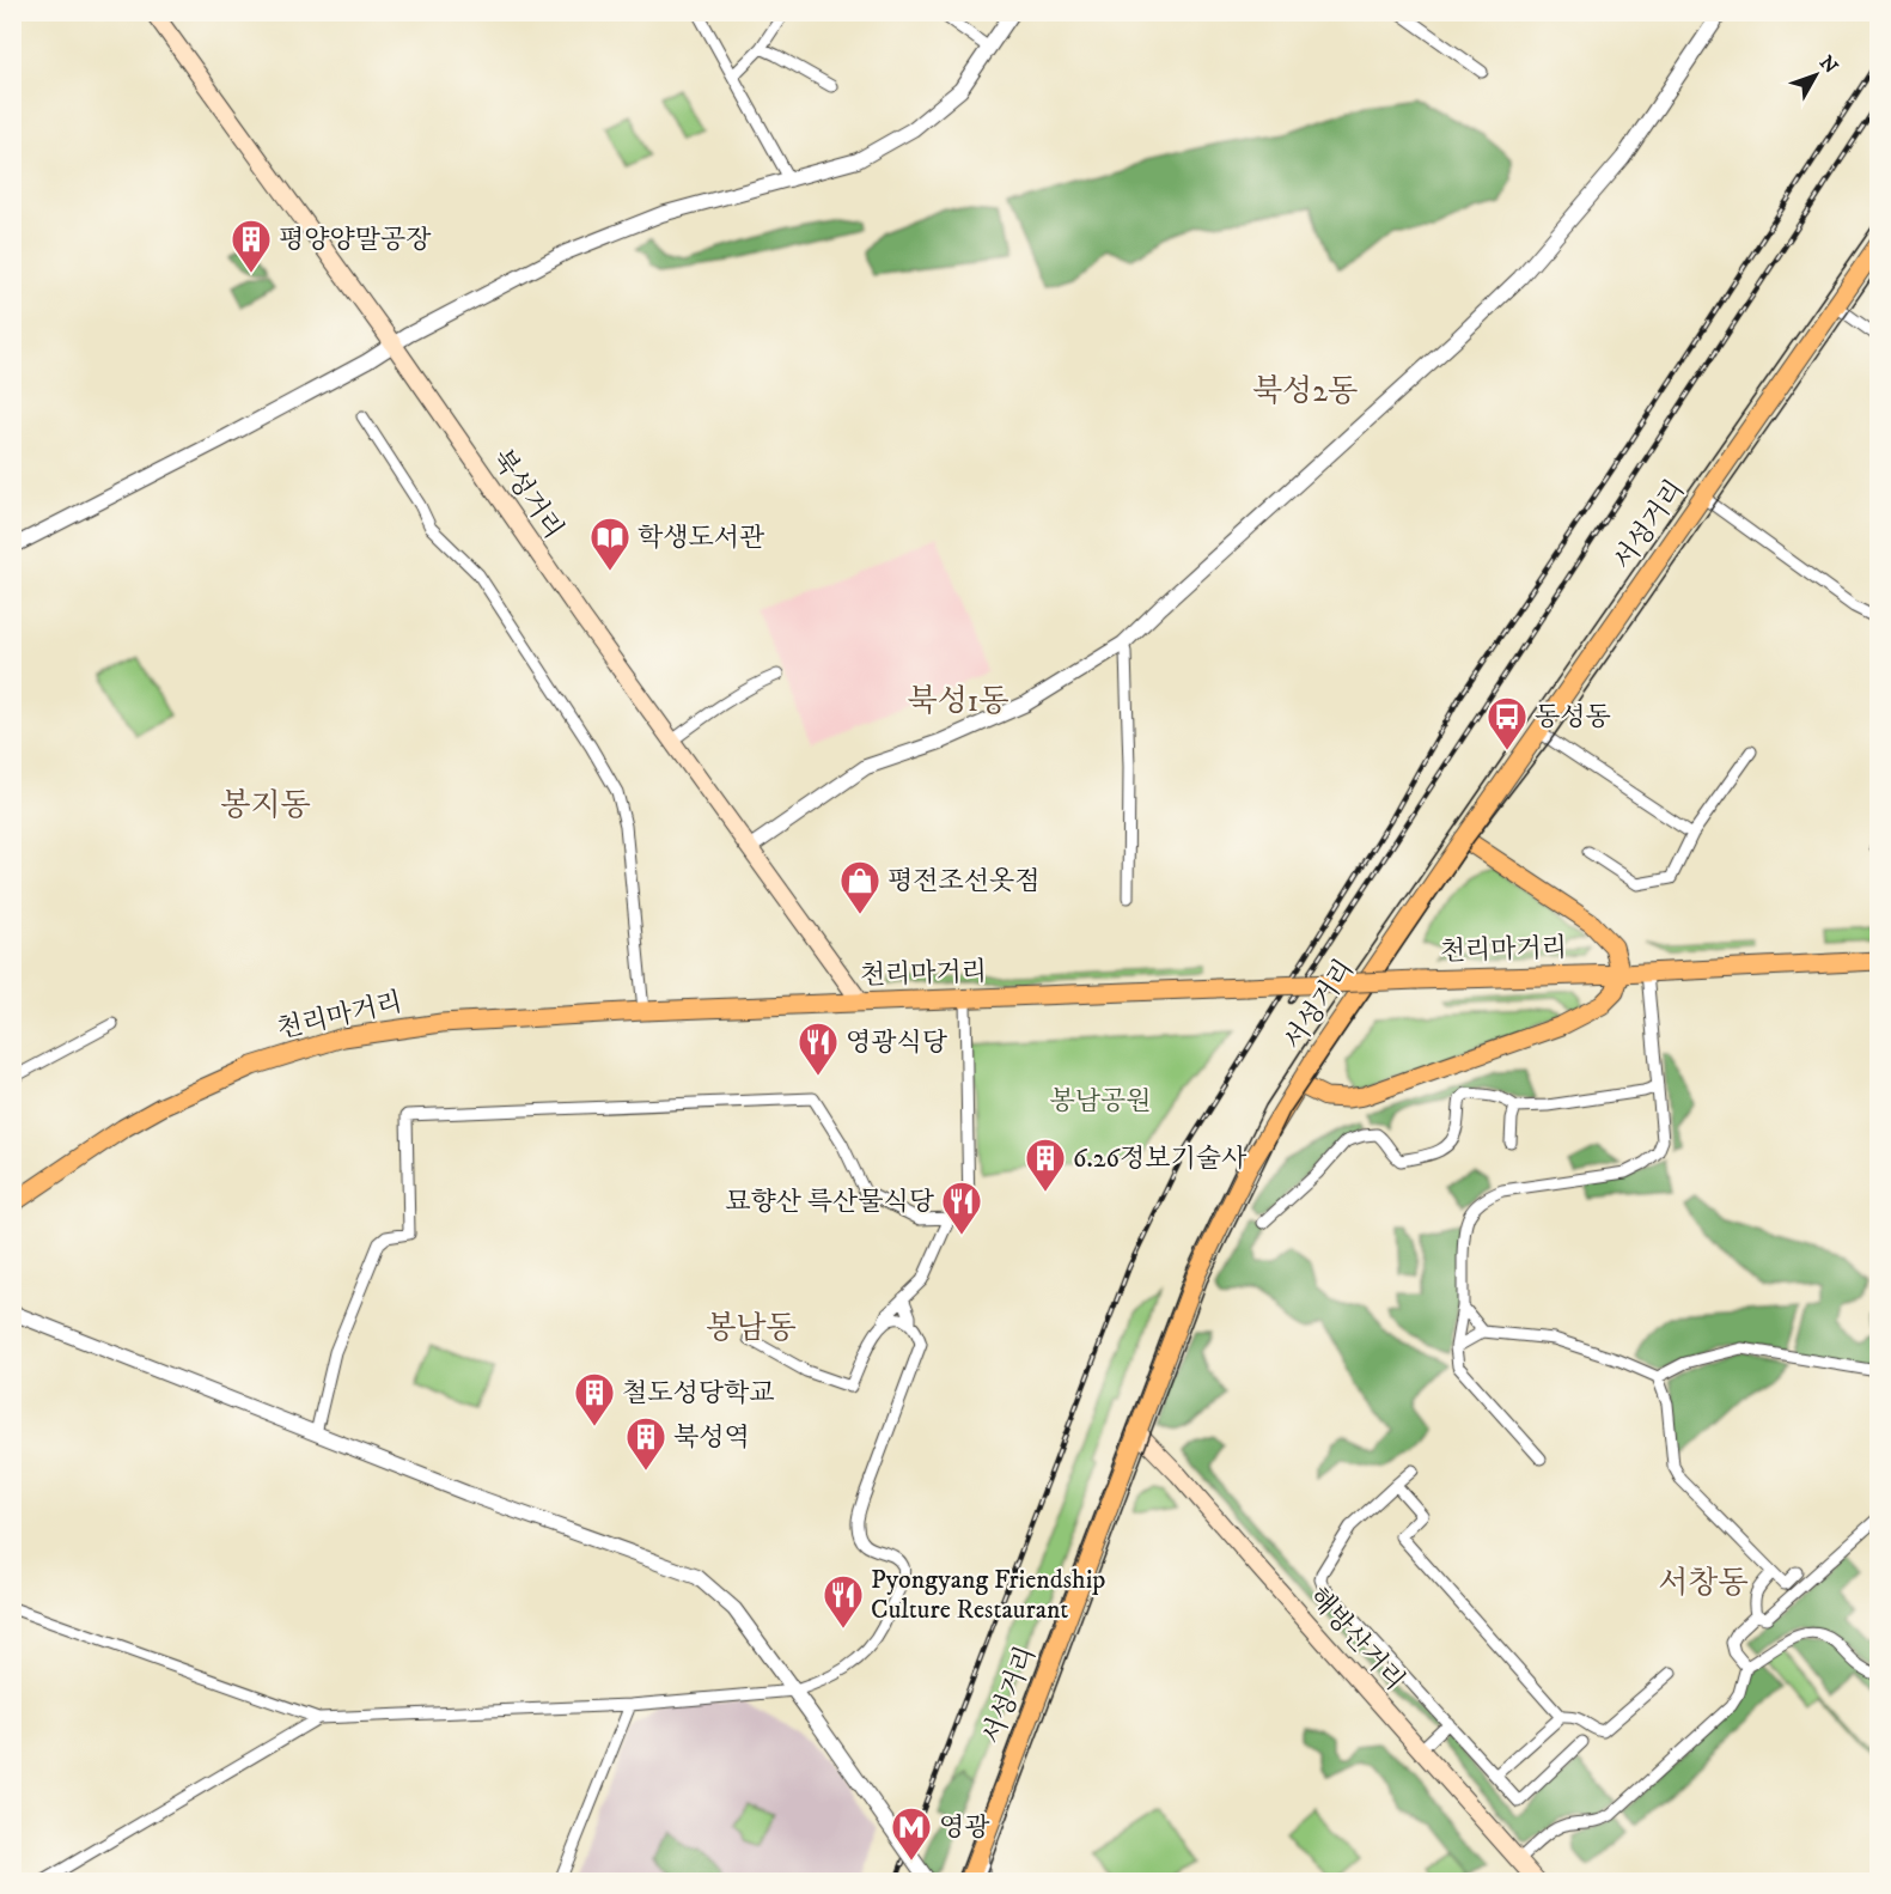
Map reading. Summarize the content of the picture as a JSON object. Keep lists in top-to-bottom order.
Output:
{
  "streets": {
    "main road": [
      "북성거리",
      "서성거리",
      "천리마거리",
      "해방산거리"
    ]
  },
  "crossings": [
    ["북성거리", "천리마거리"],
    ["서성거리", "해방산거리"]
  ],
  "districts": [
    "북성2동",
    "북성1동",
    "봉지동",
    "봉남동",
    "서창동"
  ],
  "parks": ["봉남공원"],
  "places": {
    "building": [
      "평양양말공장",
      "6.26정보기술사",
      "철도성당학교",
      "북성역"
    ],
    "library": ["학생도서관"],
    "bus stop": ["동성동"],
    "shop": ["평전조선옷점"],
    "restaurant": ["영광식당", "묘향산 륵산물식당", "Pyongyang Friendship Culture Restaurant"],
    "metro station": ["영광"]
  },
  "north": "top right"
}
